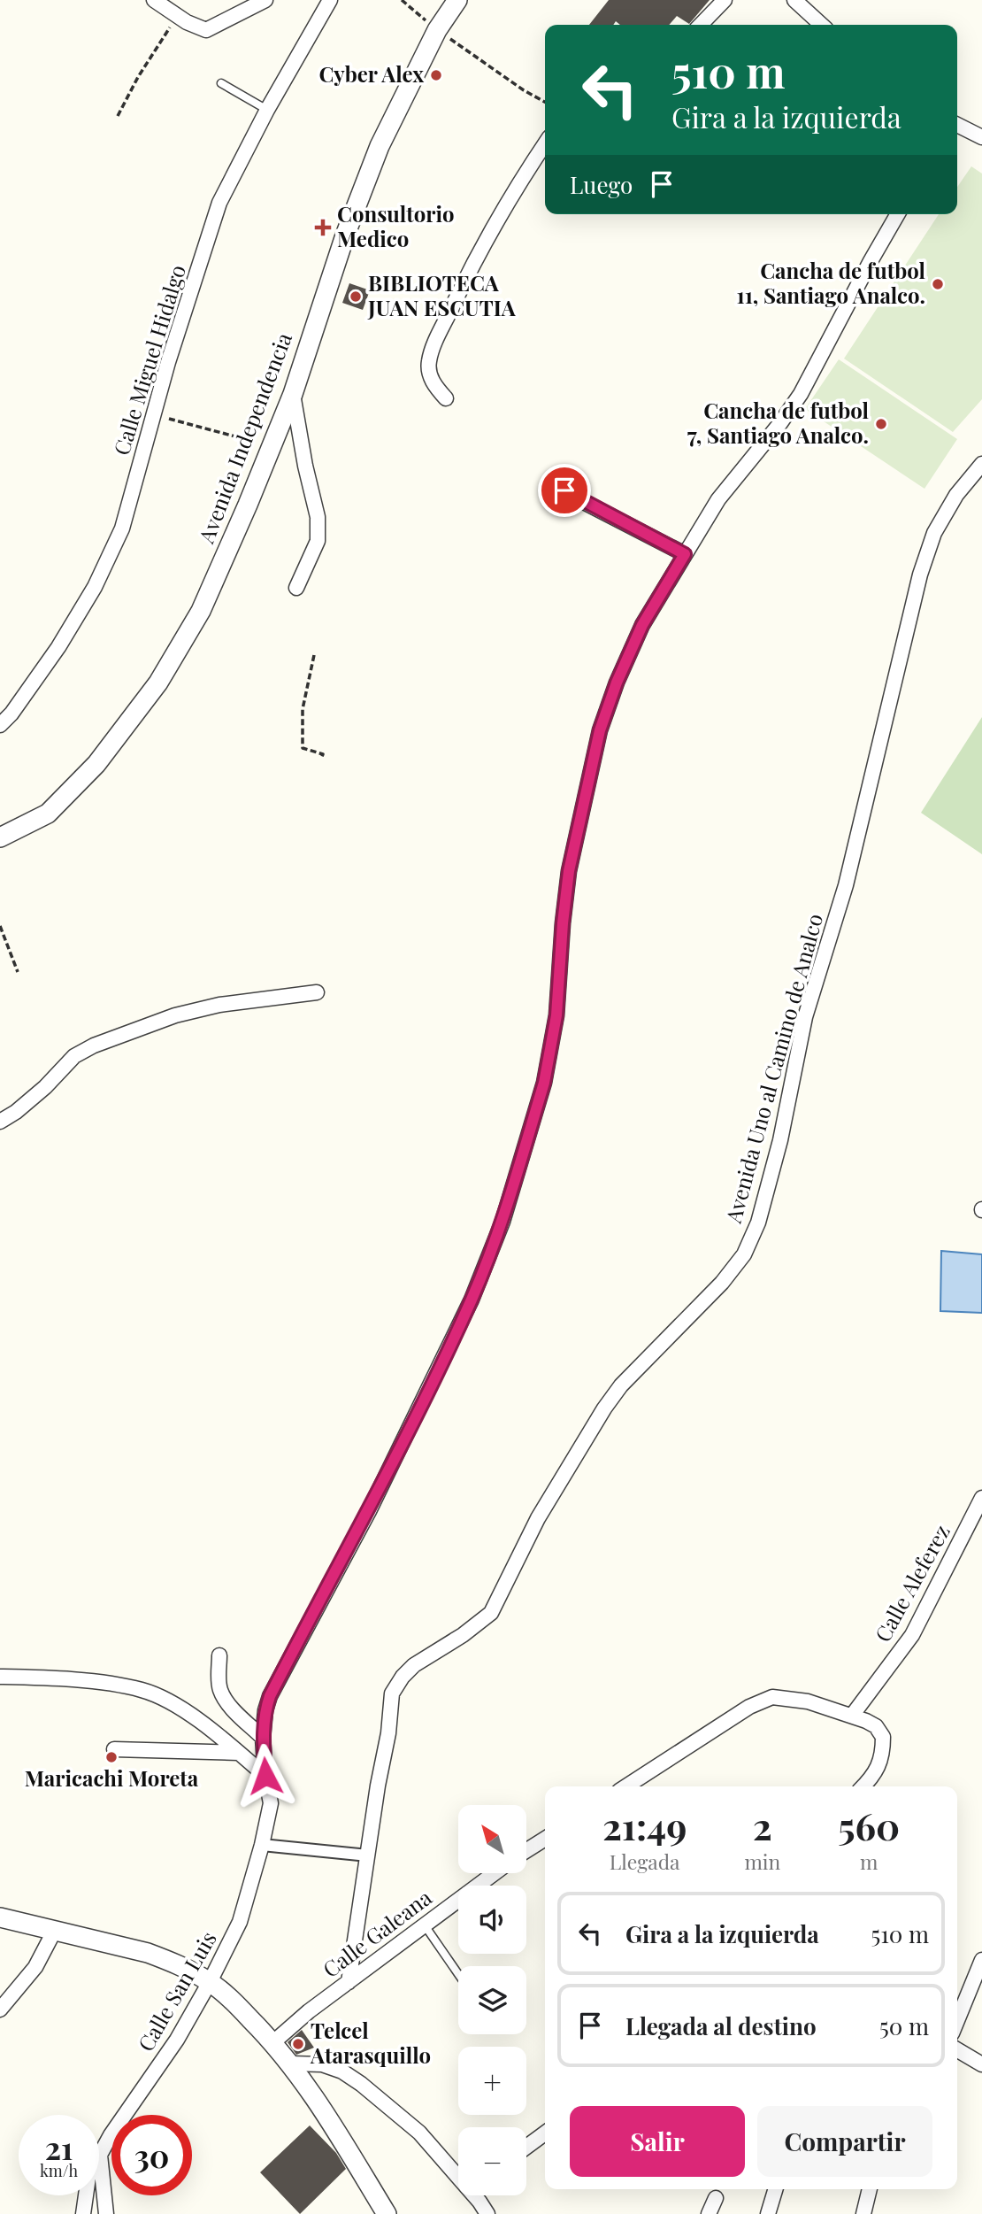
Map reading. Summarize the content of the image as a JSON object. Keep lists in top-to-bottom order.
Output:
{
  "streets": {
    "street": [
      "Calle Miguel Hidalgo",
      "Avenida Independencia",
      "Avenida Uno al Camino de Analco",
      "Calle Aleferez",
      "Calle Galeana",
      "Calle San Luis"
    ]
  },
  "crossings": [
    ["Avenida Uno al Camino de Analco", "Calle Galeana"]
  ],
  "places": {
    "other": [
      "Cyber Alex",
      "Cancha de futbol 11, Santiago Analco.",
      "BIBLIOTECA JUAN ESCUTIA",
      "Cancha de futbol 7, Santiago Analco.",
      "Maricachi Moreta",
      "Telcel Atarasquillo"
    ],
    "health": ["Consultorio Medico"]
  },
  "north": "top left",
  "page": {
    "turn": ["510 m", "Gira a la izquierda"],
    "then": "Luego",
    "eta": [
      "21:49",
      "Llegada",
      "2",
      "min",
      "560",
      "m"
    ],
    "map_buttons": ["+", "−"],
    "list": [
      {
        "name": "Gira a la izquierda",
        "value": "510 m"
      },
      {
        "name": "Llegada al destino",
        "value": "50 m"
      }
    ],
    "buttons": ["Salir", "Compartir"],
    "speed": "21 km/h",
    "limit": "30"
  }
}
